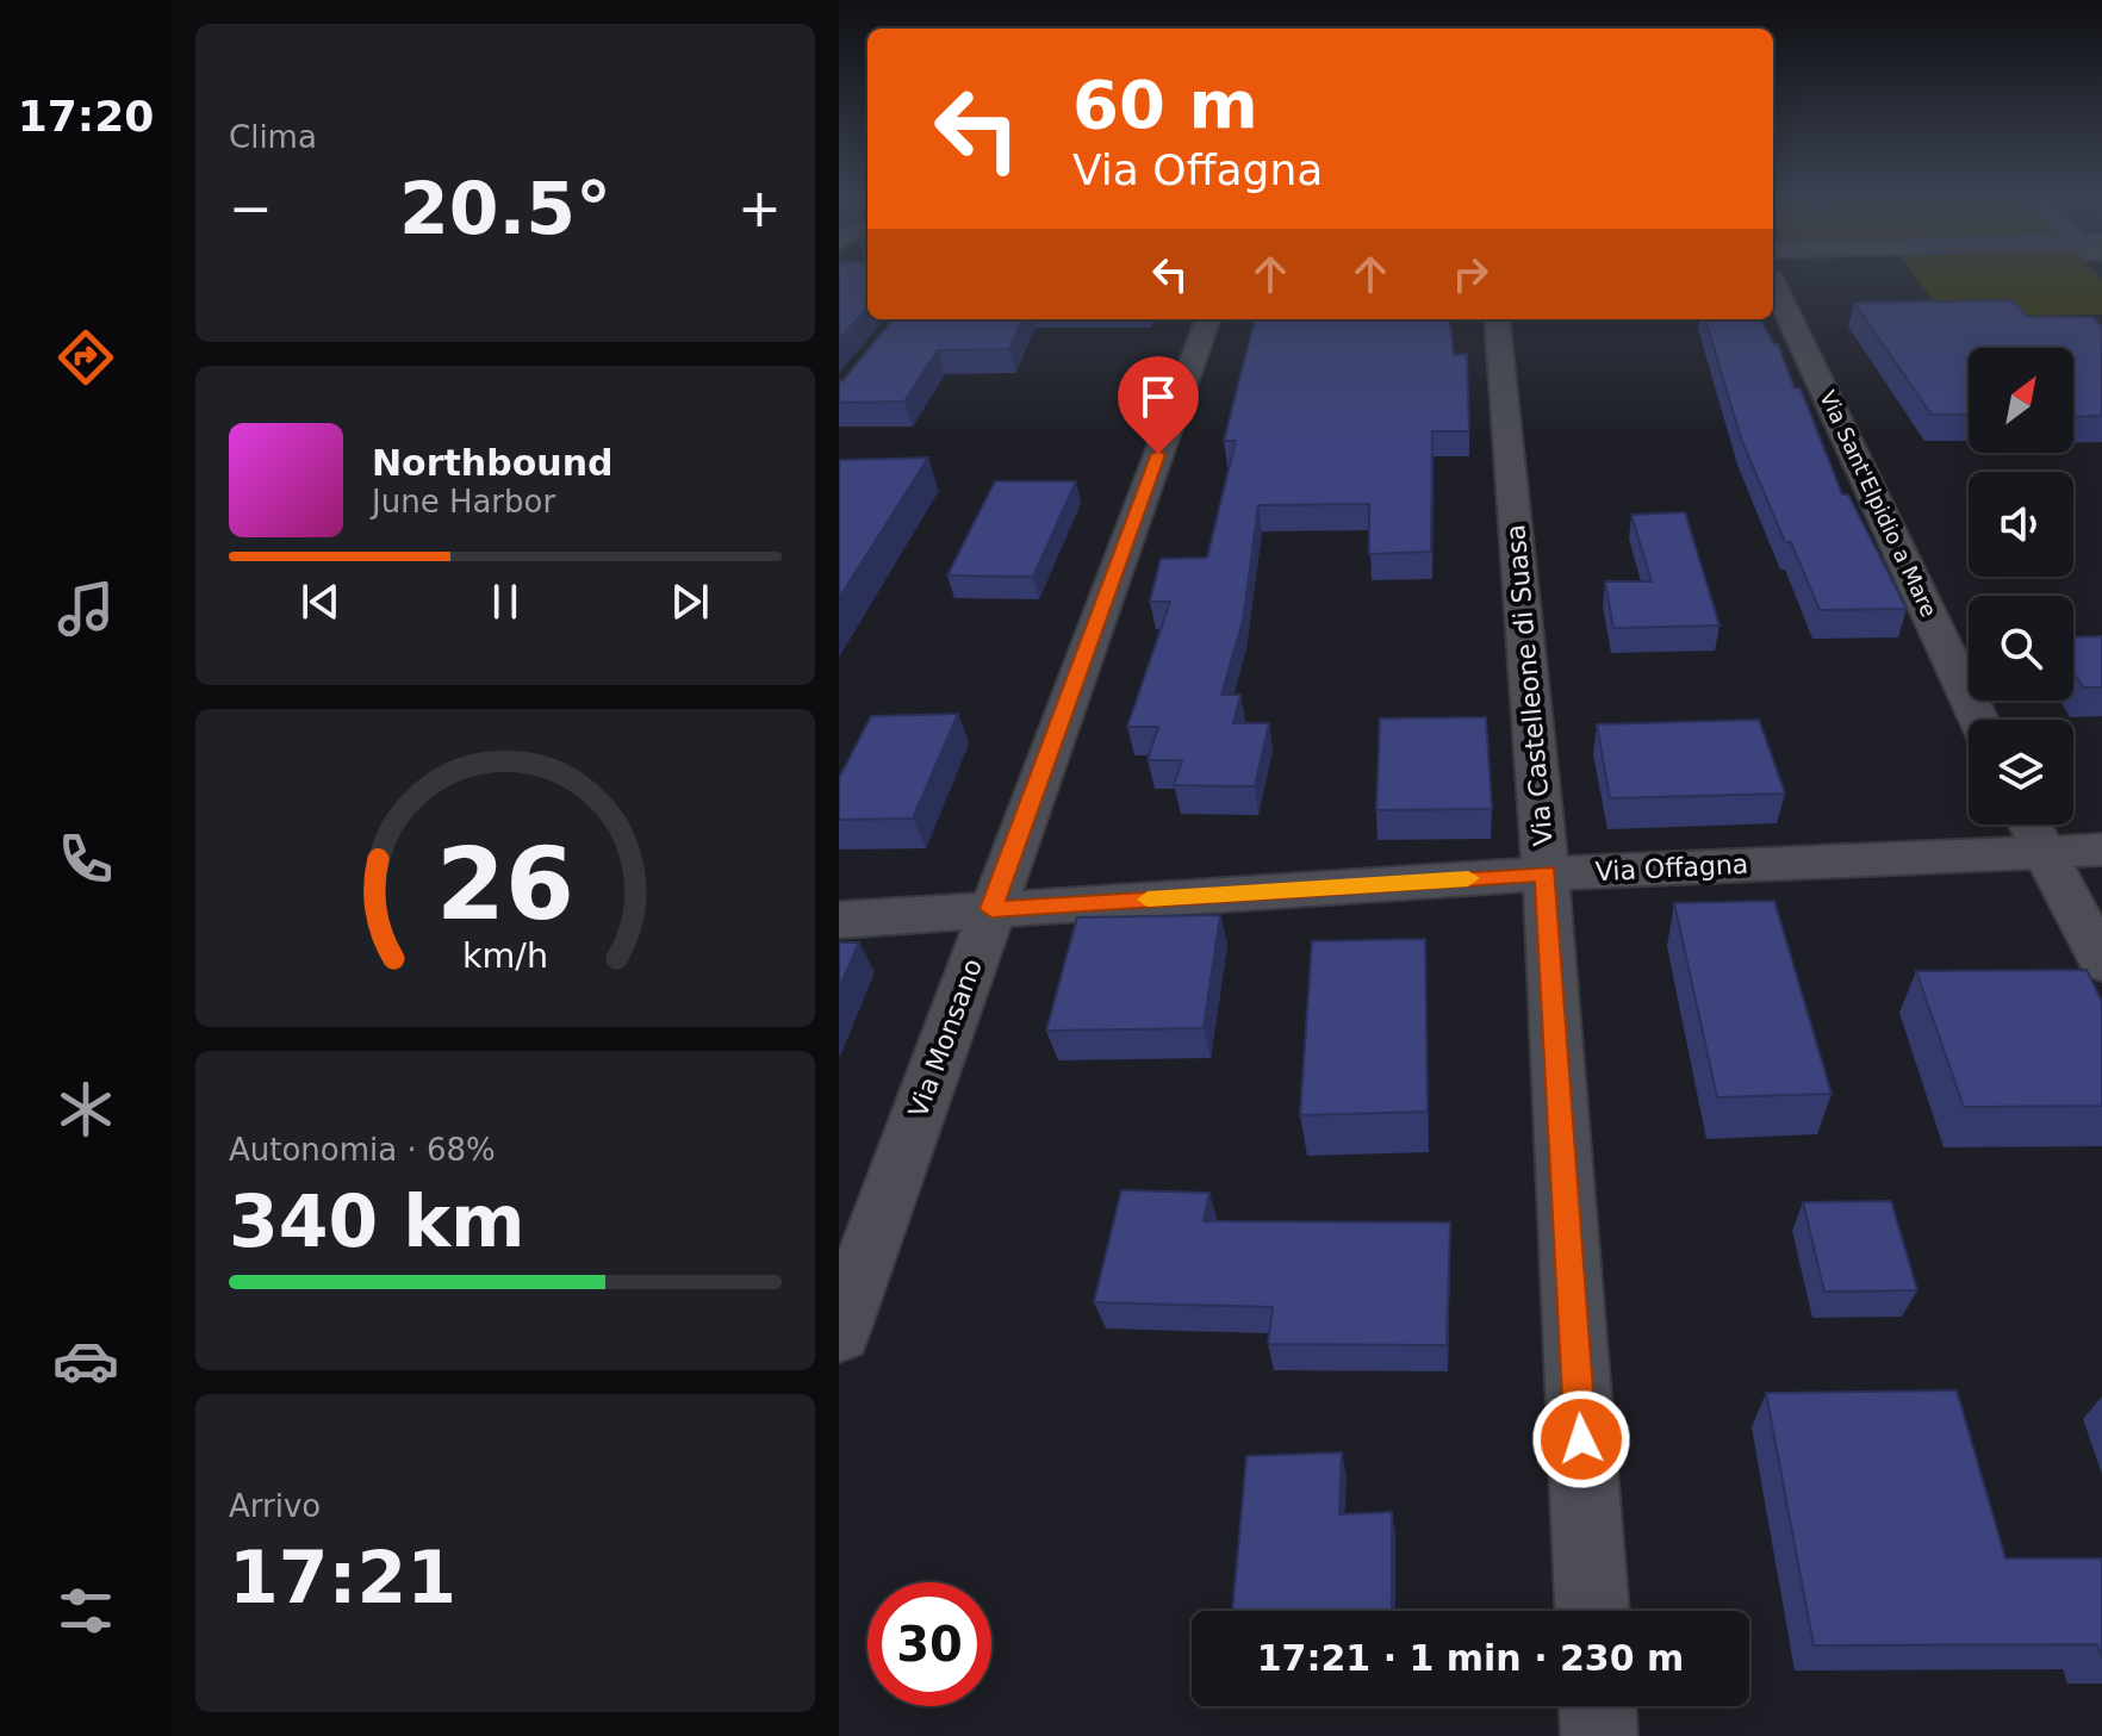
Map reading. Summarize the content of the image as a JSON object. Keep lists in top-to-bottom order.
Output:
{
  "streets": {
    "street": [
      "Via Sant'Elpidio a Mare",
      "Via Castelleone di Suasa",
      "Via Offagna",
      "Via Monsano"
    ]
  },
  "crossings": [
    ["Via Castelleone di Suasa", "Via Offagna"],
    ["Via Offagna", "Via Monsano"]
  ],
  "north": "top right",
  "page": {
    "tabs": "17:20",
    "tile": [
      "Clima",
      ["Autonomia · 68%", "340 km"],
      ["Arrivo", "17:21"]
    ],
    "turn": ["60 m", "Via Offagna"],
    "heat": ["−", "20.5°", "+"],
    "song": ["Northbound", "June Harbor"],
    "limit": "30",
    "trip": "17:21 · 1 min · 230 m",
    "gauge": ["26", "km/h"]
  }
}
